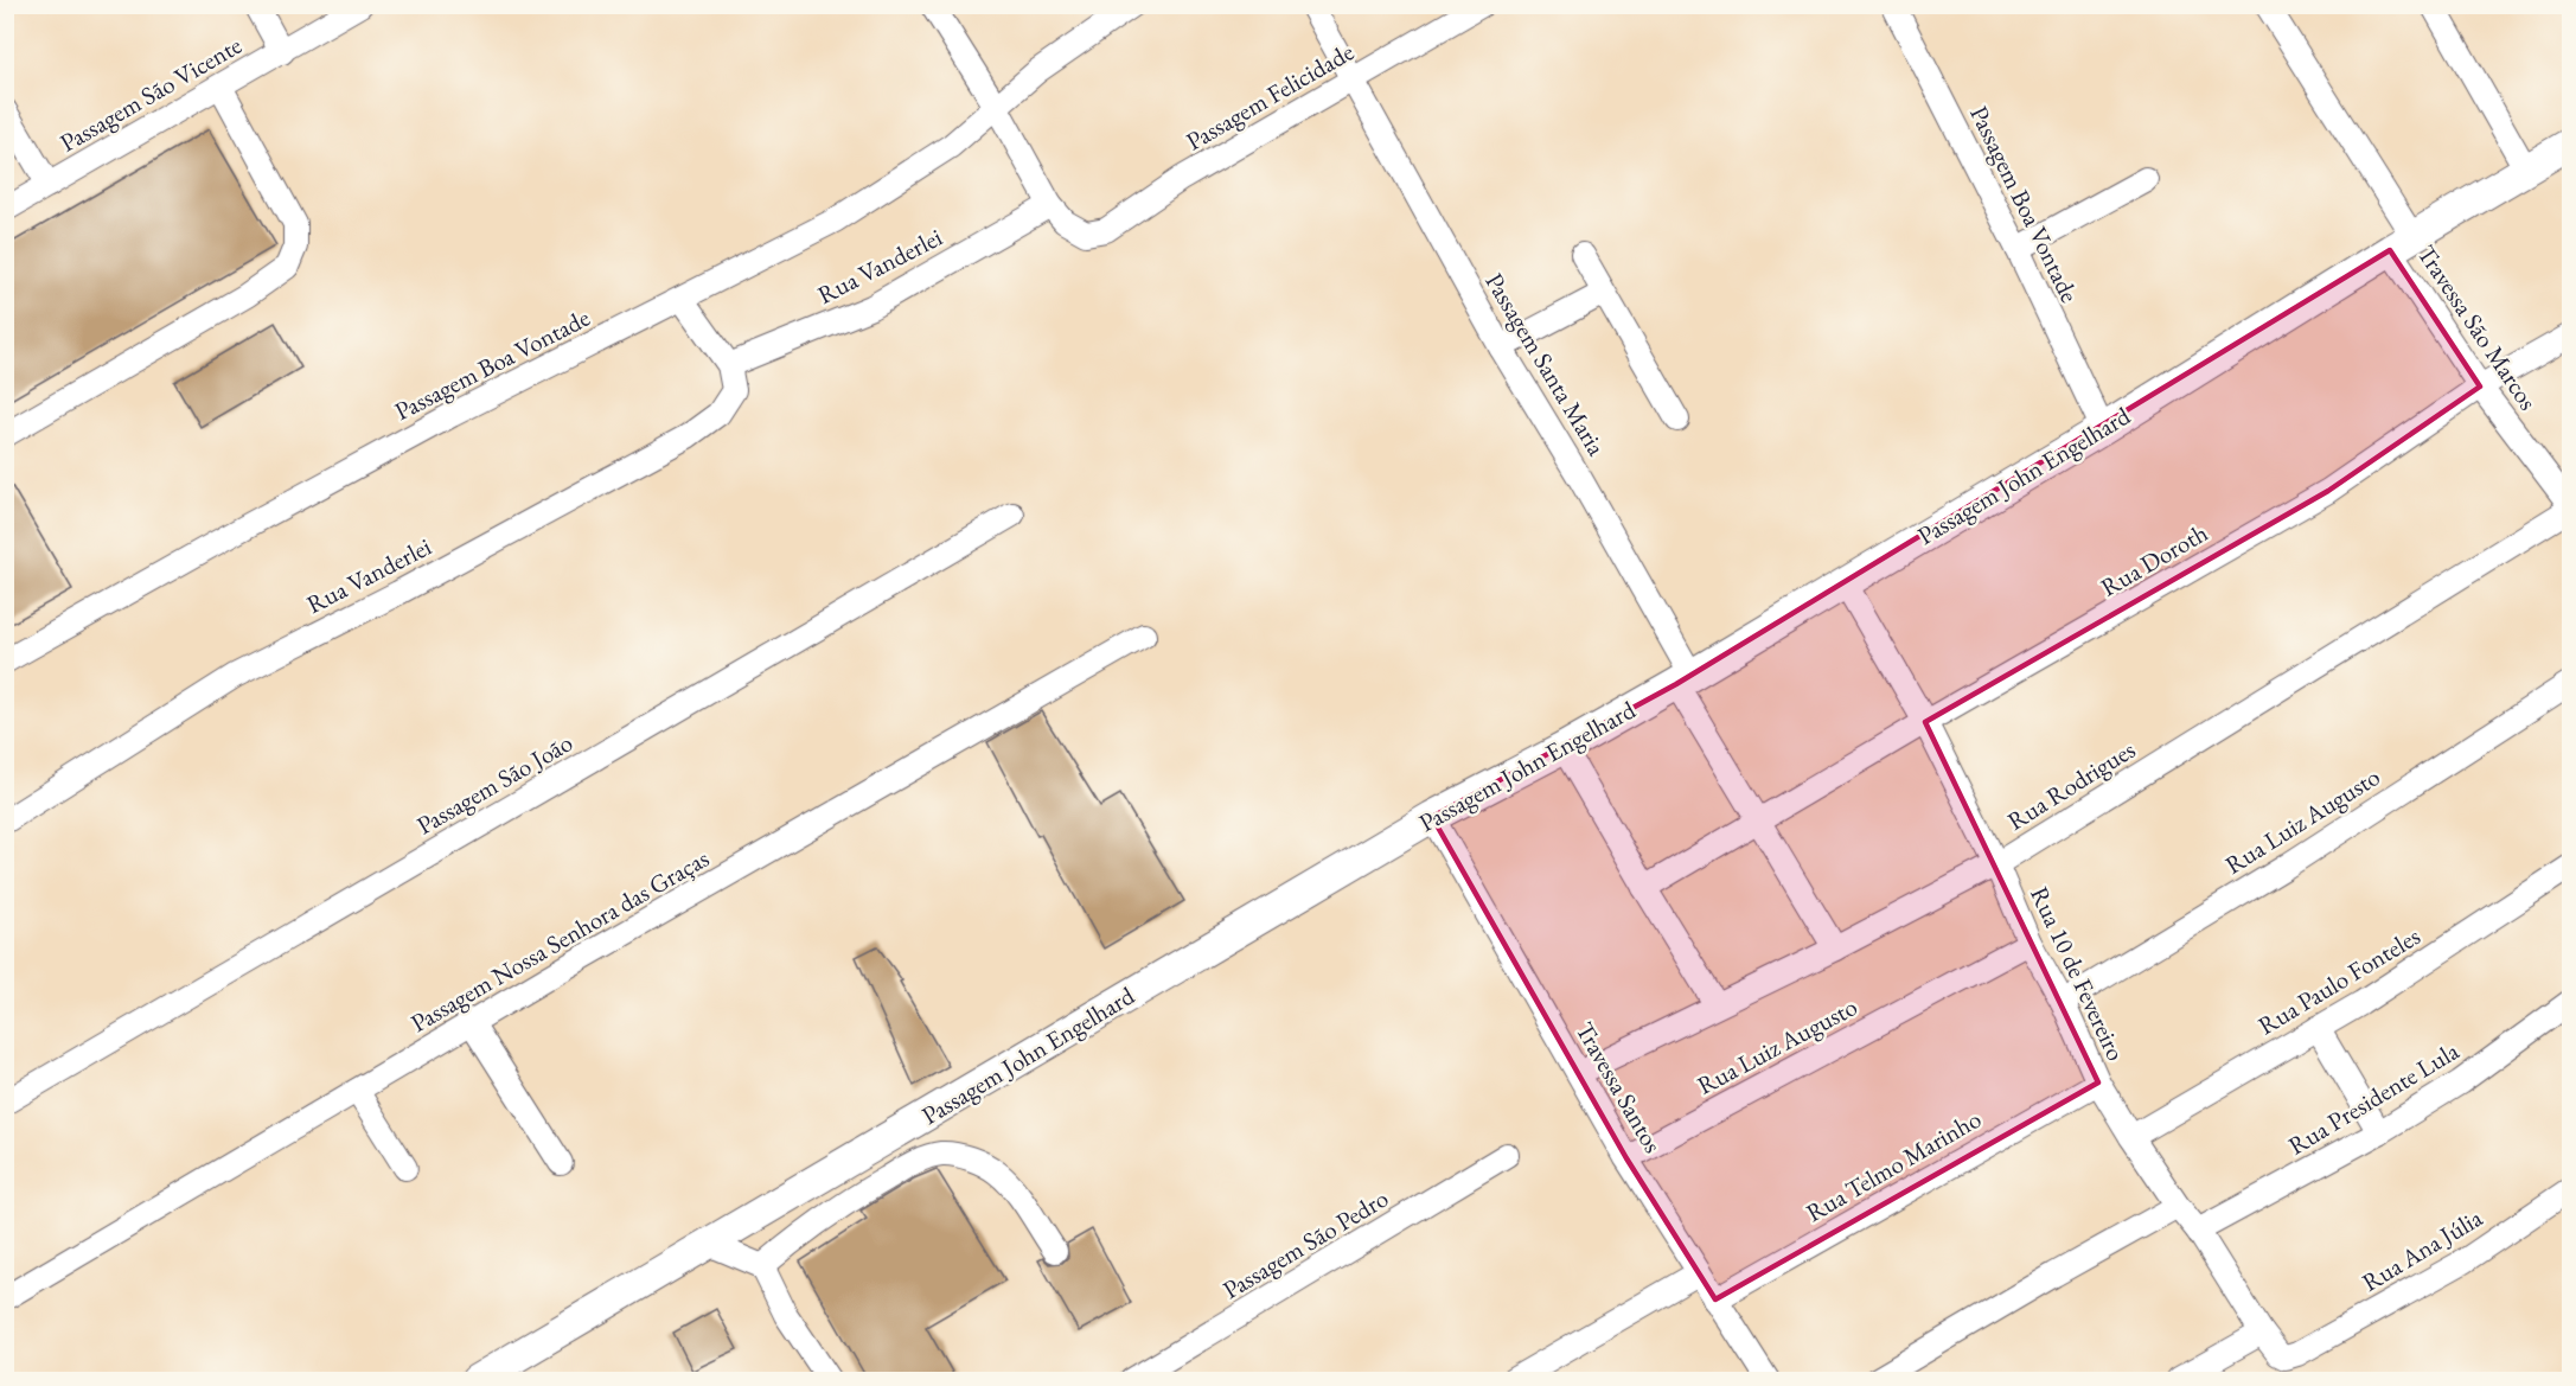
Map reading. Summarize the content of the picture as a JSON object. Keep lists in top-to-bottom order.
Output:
{
  "streets": {
    "main road": ["Passagem John Engelhard"],
    "street": [
      "Passagem São Vicente",
      "Passagem Felicidade",
      "Passagem Boa Vontade",
      "Rua Vanderlei",
      "Travessa São Marcos",
      "Passagem Santa Maria",
      "Rua Doroth",
      "Passagem São João",
      "Rua Rodrigues",
      "Rua Luiz Augusto",
      "Passagem Nossa Senhora das Graças",
      "Rua 10 de Fevereiro",
      "Rua Paulo Fonteles",
      "Travessa Santos",
      "Rua Presidente Lula",
      "Rua Telmo Marinho",
      "Passagem São Pedro",
      "Rua Ana Júlia"
    ]
  },
  "crossings": [
    ["Passagem Felicidade", "Rua Vanderlei"],
    ["Passagem Felicidade", "Passagem Santa Maria"],
    ["Passagem Boa Vontade", "Passagem John Engelhard"],
    ["Travessa São Marcos", "Passagem John Engelhard"],
    ["Travessa São Marcos", "Rua Doroth"],
    ["Travessa São Marcos", "Rua Rodrigues"],
    ["Passagem Santa Maria", "Passagem John Engelhard"],
    ["Passagem Santa Maria", "Rua Doroth"],
    ["Passagem Santa Maria", "Rua Rodrigues"],
    ["Passagem John Engelhard", "Rua 10 de Fevereiro"],
    ["Passagem John Engelhard", "Travessa Santos"],
    ["Rua Doroth", "Rua 10 de Fevereiro"],
    ["Rua Rodrigues", "Rua 10 de Fevereiro"],
    ["Rua Rodrigues", "Travessa Santos"],
    ["Rua Luiz Augusto", "Rua 10 de Fevereiro"],
    ["Rua Luiz Augusto", "Travessa Santos"],
    ["Rua 10 de Fevereiro", "Rua Paulo Fonteles"],
    ["Rua 10 de Fevereiro", "Rua Presidente Lula"],
    ["Rua 10 de Fevereiro", "Rua Telmo Marinho"],
    ["Rua 10 de Fevereiro", "Rua Ana Júlia"],
    ["Travessa Santos", "Rua Telmo Marinho"]
  ]
}
